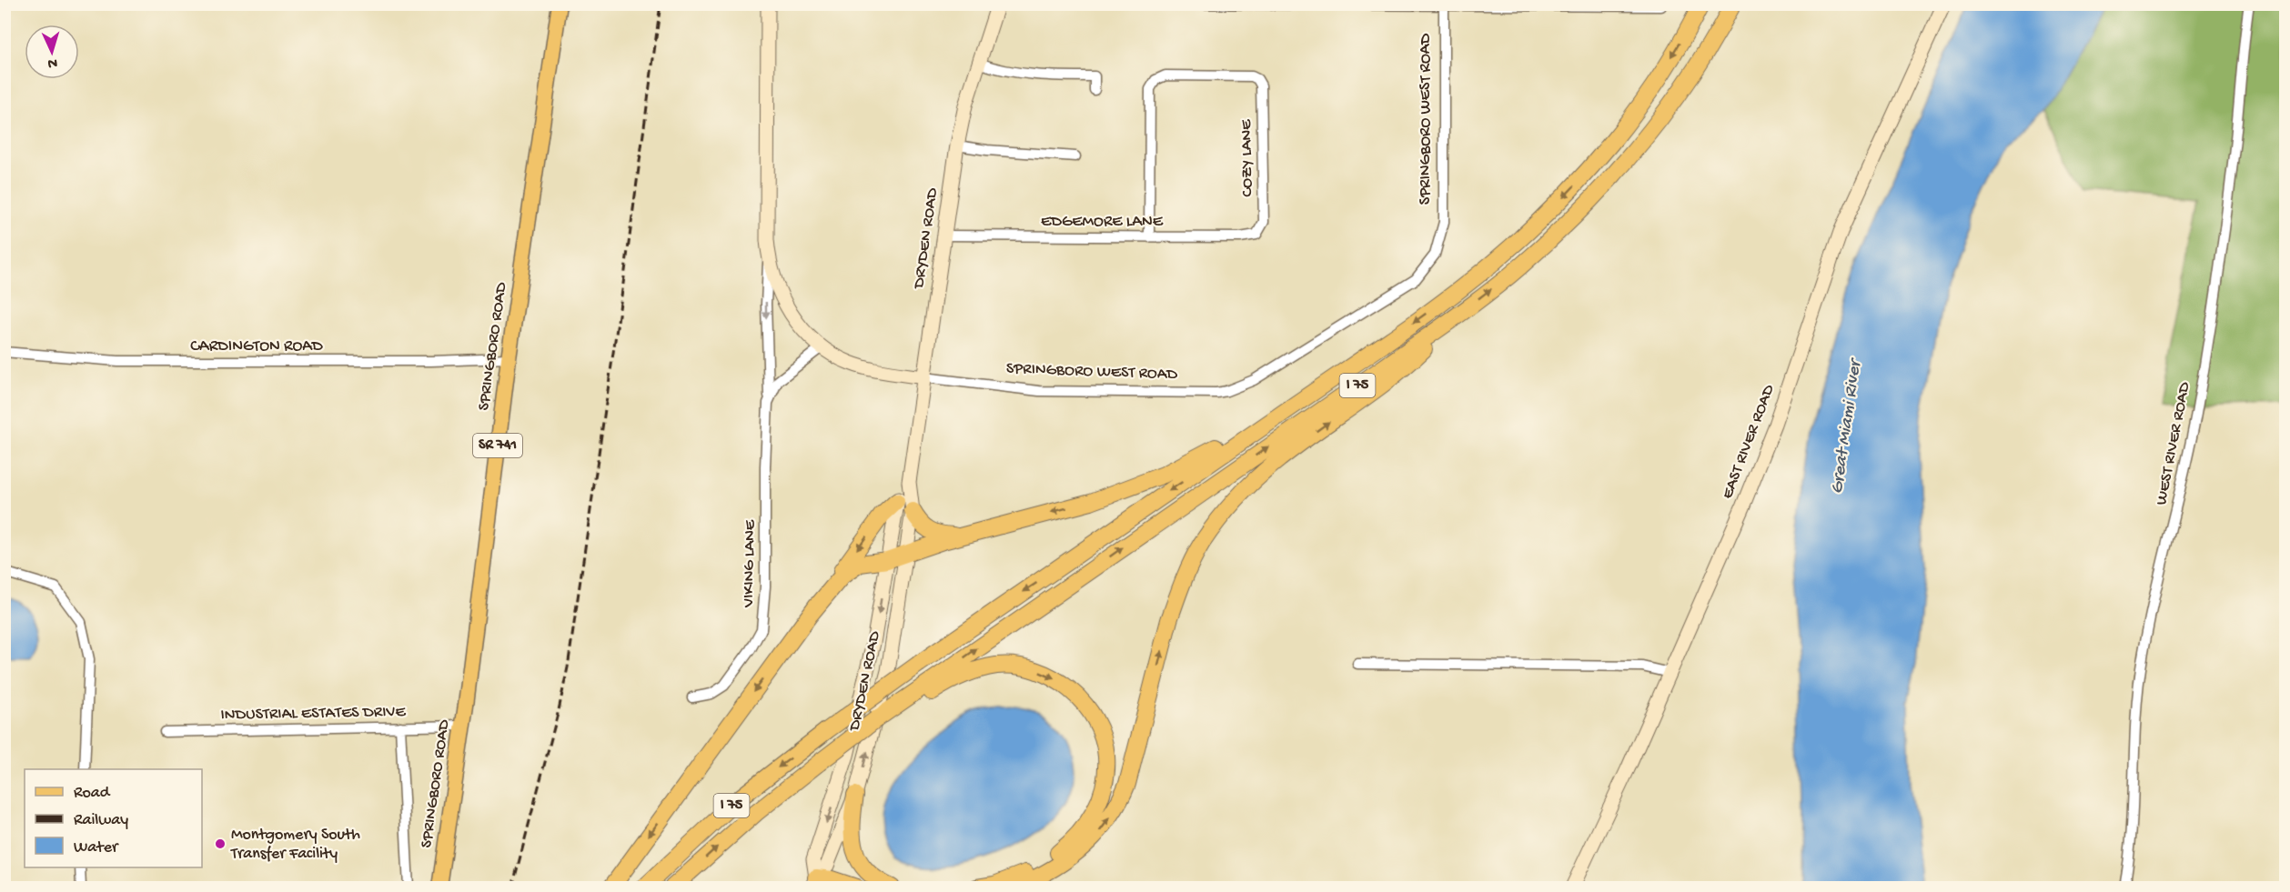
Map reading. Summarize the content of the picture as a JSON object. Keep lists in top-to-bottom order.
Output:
{
  "streets": {
    "highway": ["I 75"],
    "main road": ["SPRINGBORO ROAD", "SR 741"],
    "street": [
      "SPRINGBORO WEST ROAD",
      "COZY LANE",
      "EDGEMORE LANE",
      "DRYDEN ROAD",
      "CARDINGTON ROAD",
      "EAST RIVER ROAD",
      "WEST RIVER ROAD",
      "VIKING LANE",
      "INDUSTRIAL ESTATES DRIVE"
    ]
  },
  "crossings": [
    ["SPRINGBORO WEST ROAD", "DRYDEN ROAD"],
    ["SPRINGBORO WEST ROAD", "VIKING LANE"],
    ["COZY LANE", "EDGEMORE LANE"],
    ["EDGEMORE LANE", "DRYDEN ROAD"],
    ["CARDINGTON ROAD", "SPRINGBORO ROAD"],
    ["SPRINGBORO ROAD", "INDUSTRIAL ESTATES DRIVE"]
  ],
  "water": ["Great Miami River"],
  "places": ["Montgomery South Transfer Facility"],
  "legend": ["Road", "Railway", "Water"],
  "north": "bottom"
}
